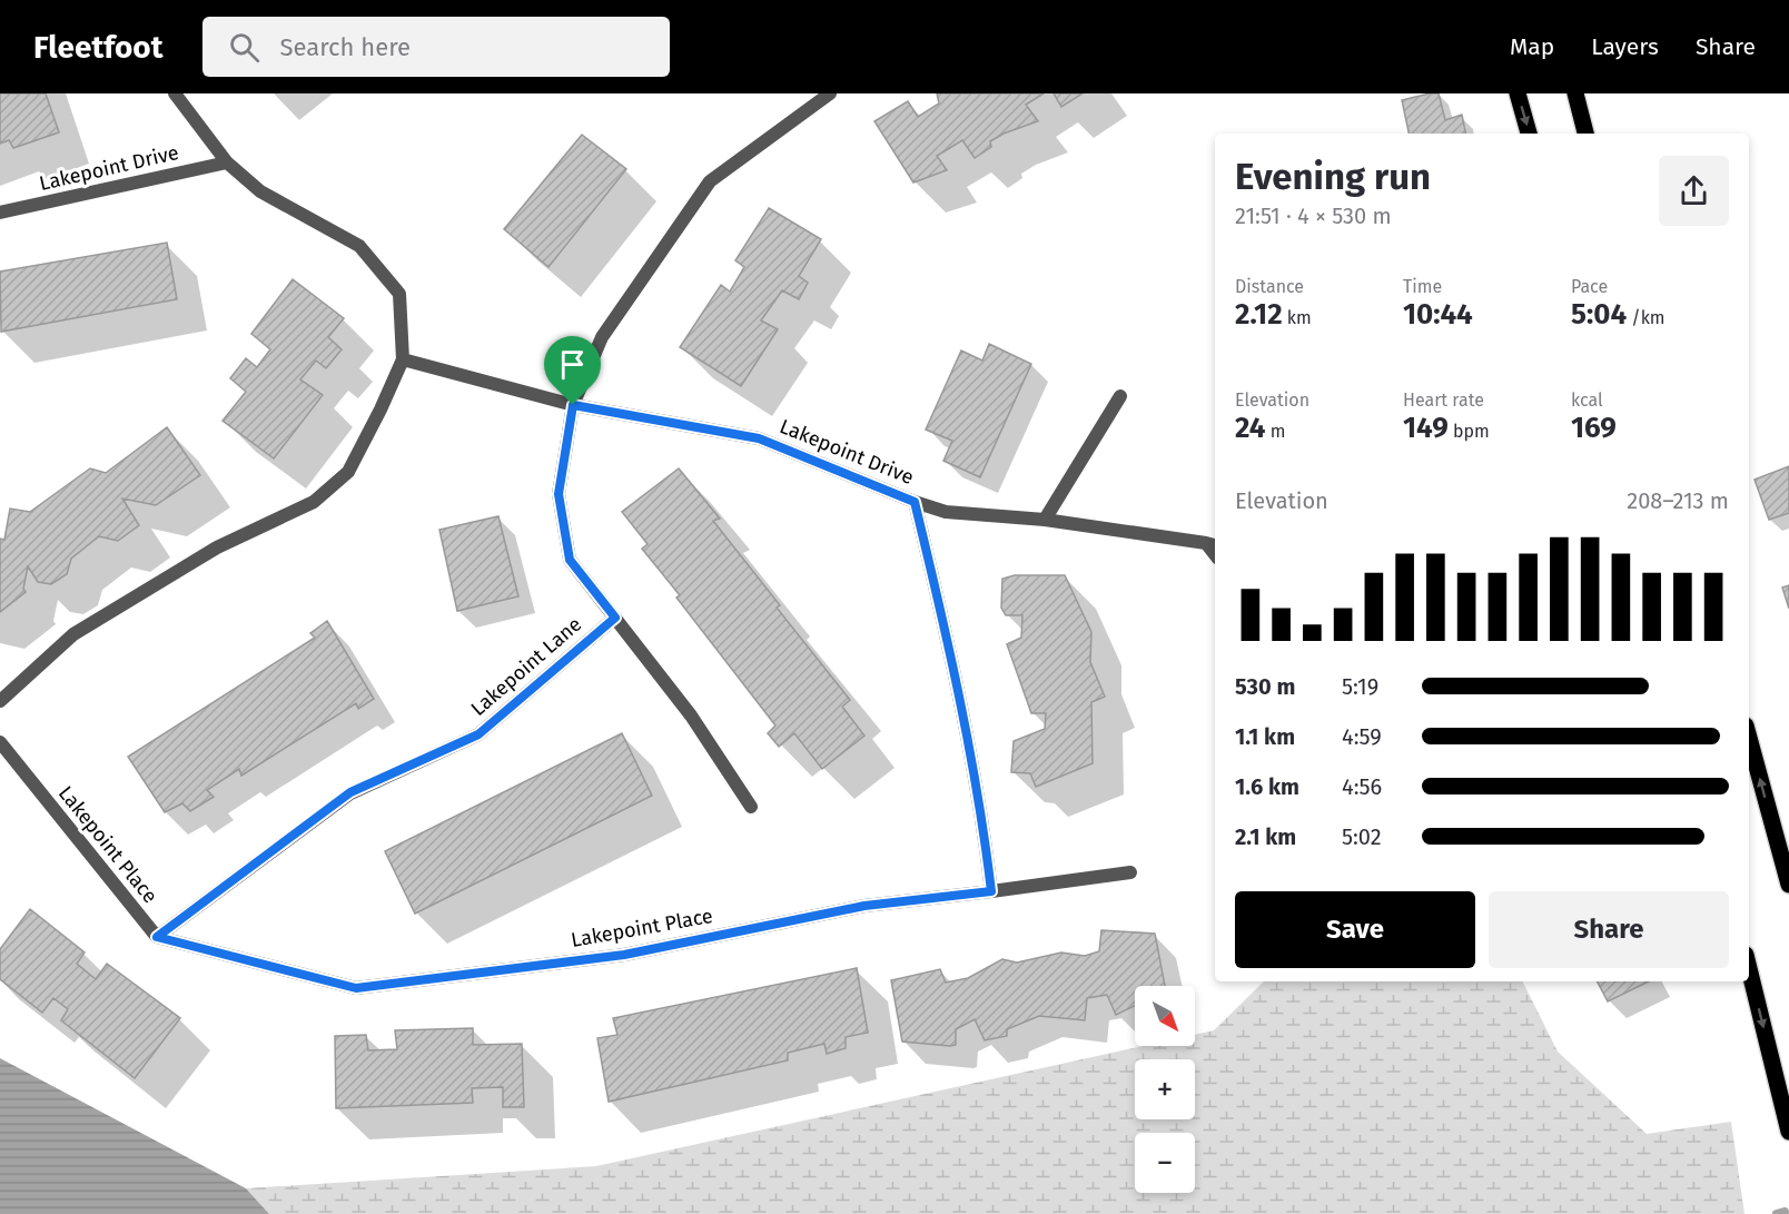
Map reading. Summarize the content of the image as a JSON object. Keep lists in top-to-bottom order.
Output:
{
  "streets": {
    "street": ["Lakepoint Drive", "Lakepoint Lane", "Lakepoint Place"]
  },
  "crossings": [
    ["Lakepoint Lane", "Lakepoint Place"]
  ],
  "north": "bottom right",
  "page": {
    "header": "Fleetfoot",
    "search": "Search here",
    "nav": ["Map", "Layers", "Share"],
    "heading": ["Evening run", "21:51 · 4 × 530 m"],
    "stats": [
      ["Distance", "2.12 km"],
      ["Time", "10:44"],
      ["Pace", "5:04 /km"],
      ["Elevation", "24 m"],
      ["Heart rate", "149 bpm"],
      ["kcal", "169"]
    ],
    "chart": ["Elevation", "208–213 m"],
    "list": [
      {
        "name": "530 m",
        "note": "5:19"
      },
      {
        "name": "1.1 km",
        "note": "4:59"
      },
      {
        "name": "1.6 km",
        "note": "4:56"
      },
      {
        "name": "2.1 km",
        "note": "5:02"
      }
    ],
    "buttons": ["Save", "Share"],
    "map_buttons": ["+", "−"]
  }
}
